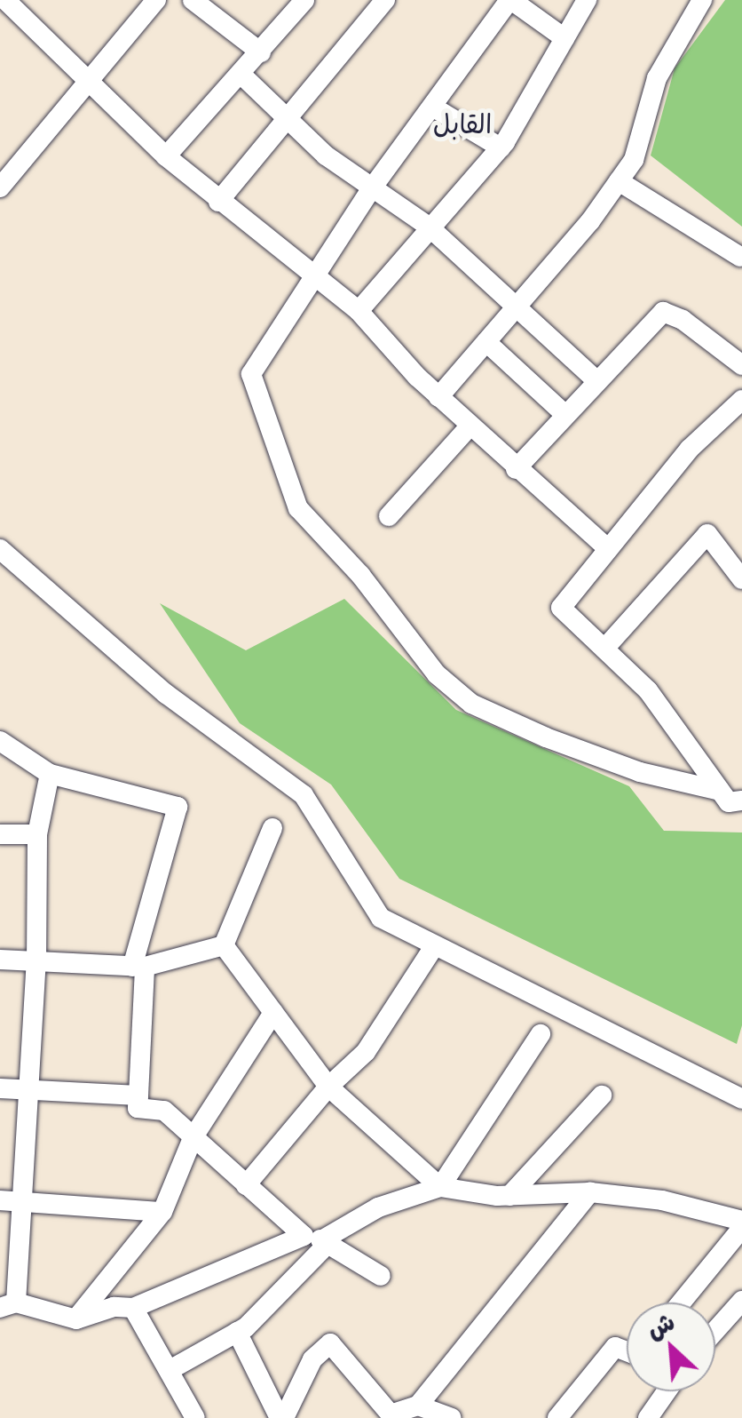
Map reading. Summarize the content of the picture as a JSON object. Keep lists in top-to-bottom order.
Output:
{
  "districts": ["القابل"],
  "north": "top left"
}
